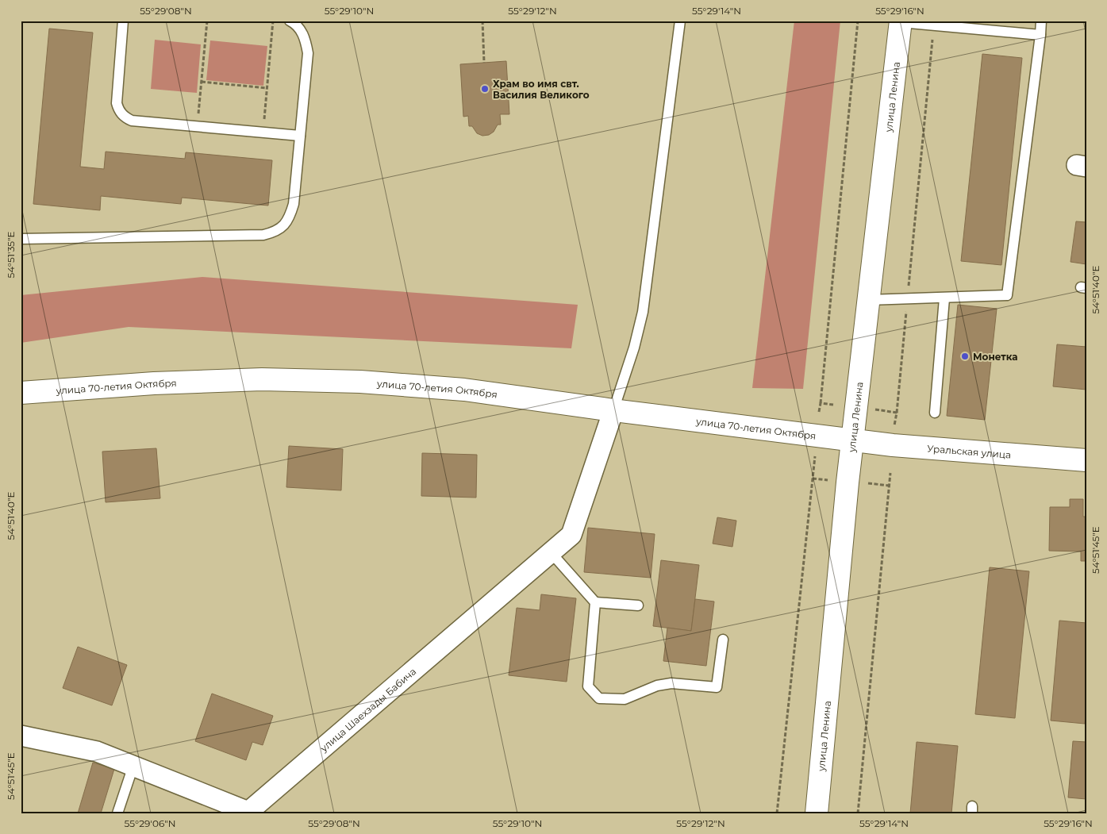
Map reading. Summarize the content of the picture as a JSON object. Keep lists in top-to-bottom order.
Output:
{
  "streets": {
    "main road": ["улица Ленина", "улица 70-летия Октября", "Уральская улица"],
    "street": ["улица Шаехзады Бабича"]
  },
  "crossings": [
    ["улица Ленина", "улица 70-летия Октября"],
    ["улица Ленина", "Уральская улица"],
    ["улица 70-летия Октября", "Уральская улица"],
    ["улица 70-летия Октября", "улица Шаехзады Бабича"]
  ],
  "places": ["Храм во имя свт. Василия Великого", "Монетка"],
  "coordinates": [
    "55°29'08\"N",
    "55°29'10\"N",
    "55°29'12\"N",
    "55°29'14\"N",
    "55°29'16\"N",
    "54°51'35\"E",
    "54°51'40\"E",
    "54°51'45\"E",
    "55°29'06\"N"
  ]
}
